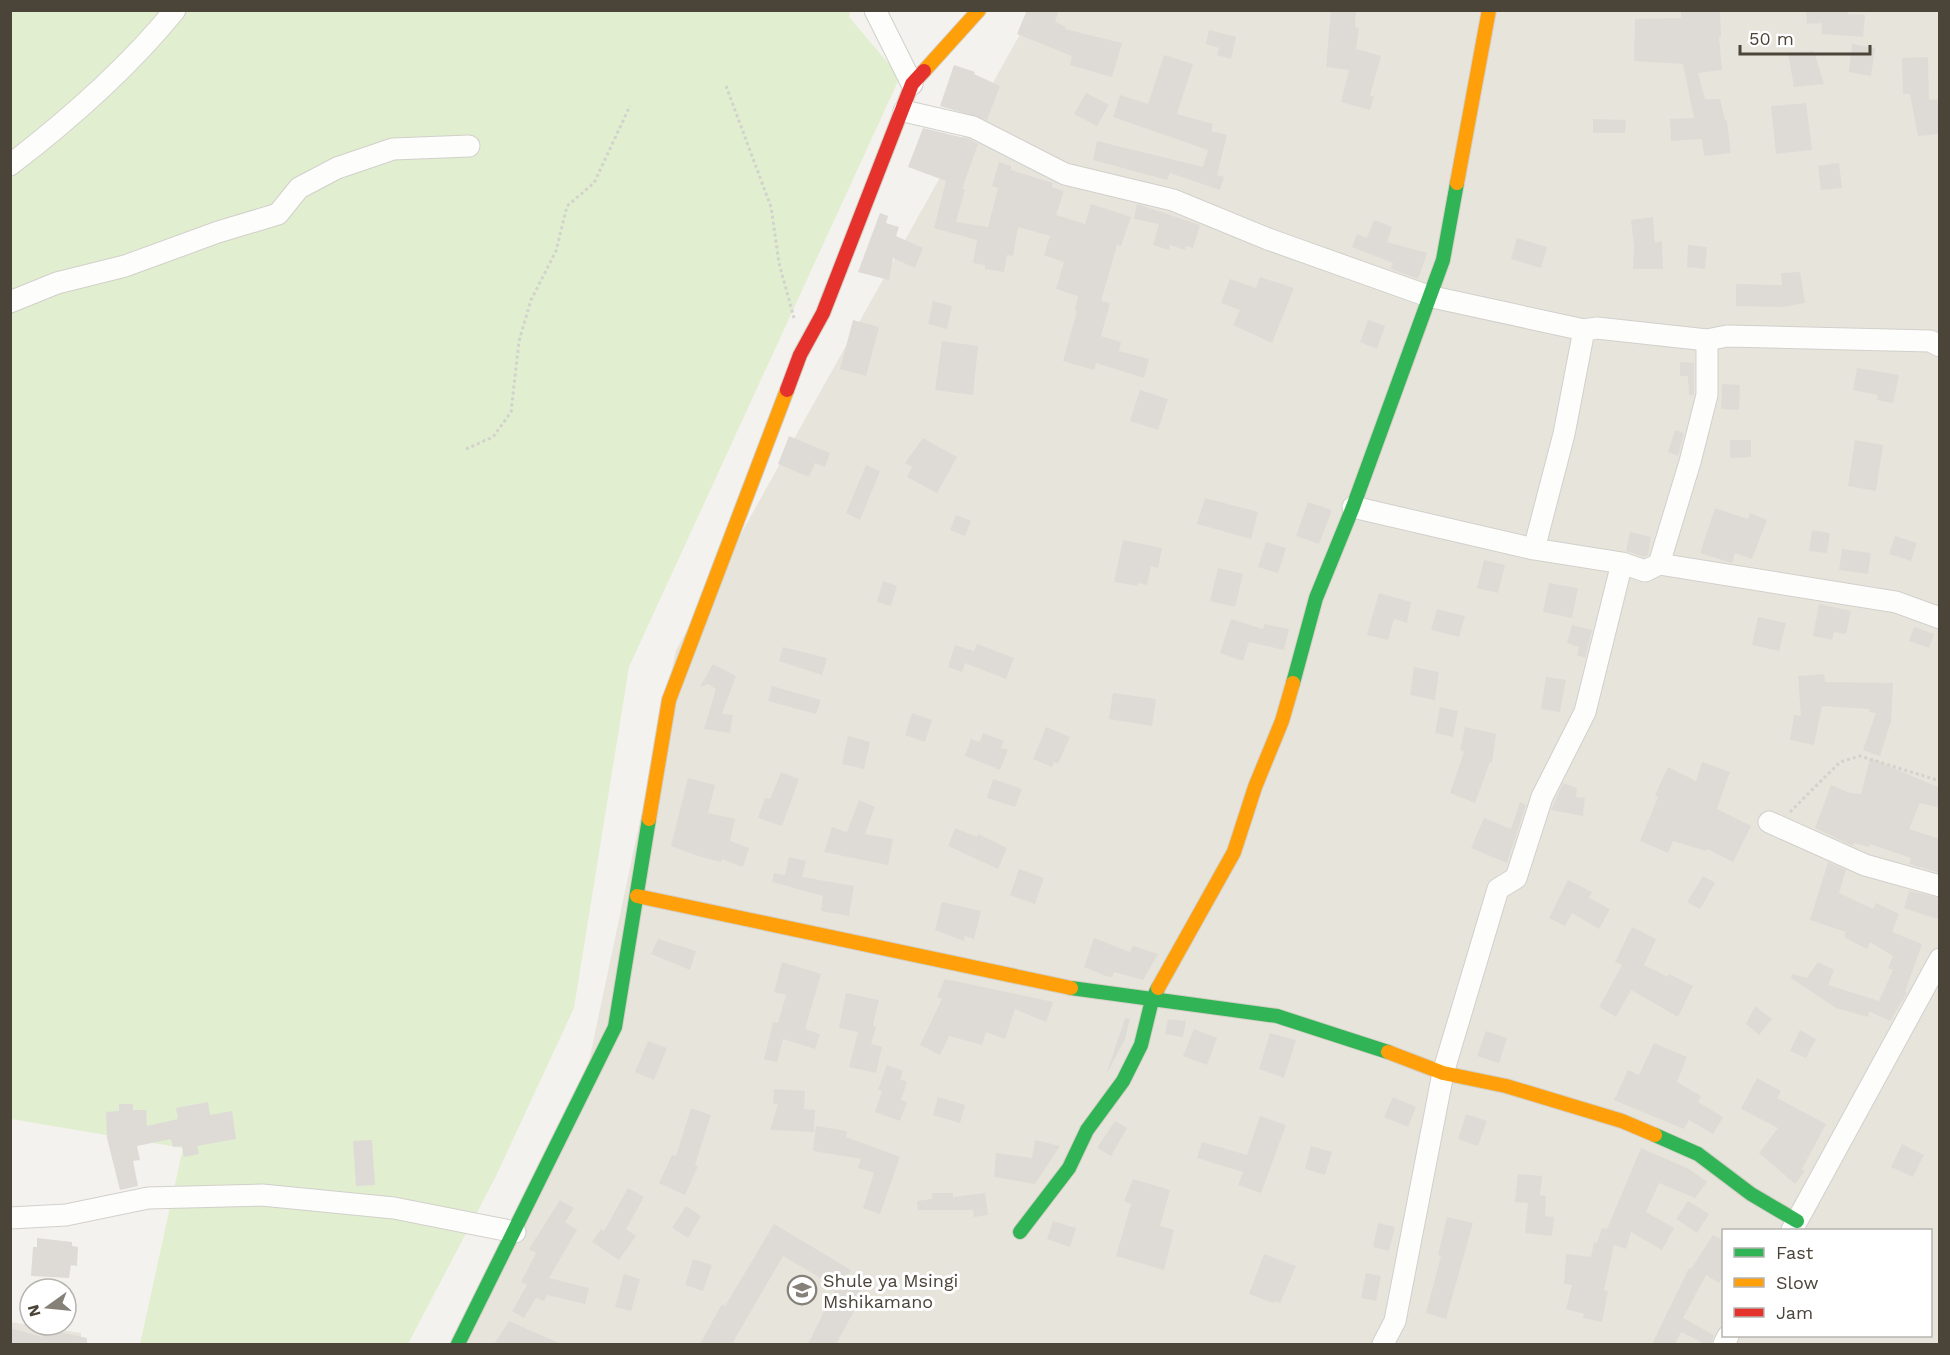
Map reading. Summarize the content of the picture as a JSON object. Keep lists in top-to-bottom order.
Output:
{
  "places": {
    "school or university": ["Shule ya Msingi Mshikamano"]
  },
  "legend": ["Fast", "Slow", "Jam"],
  "scale_bar": "50 m",
  "north": "left"
}
